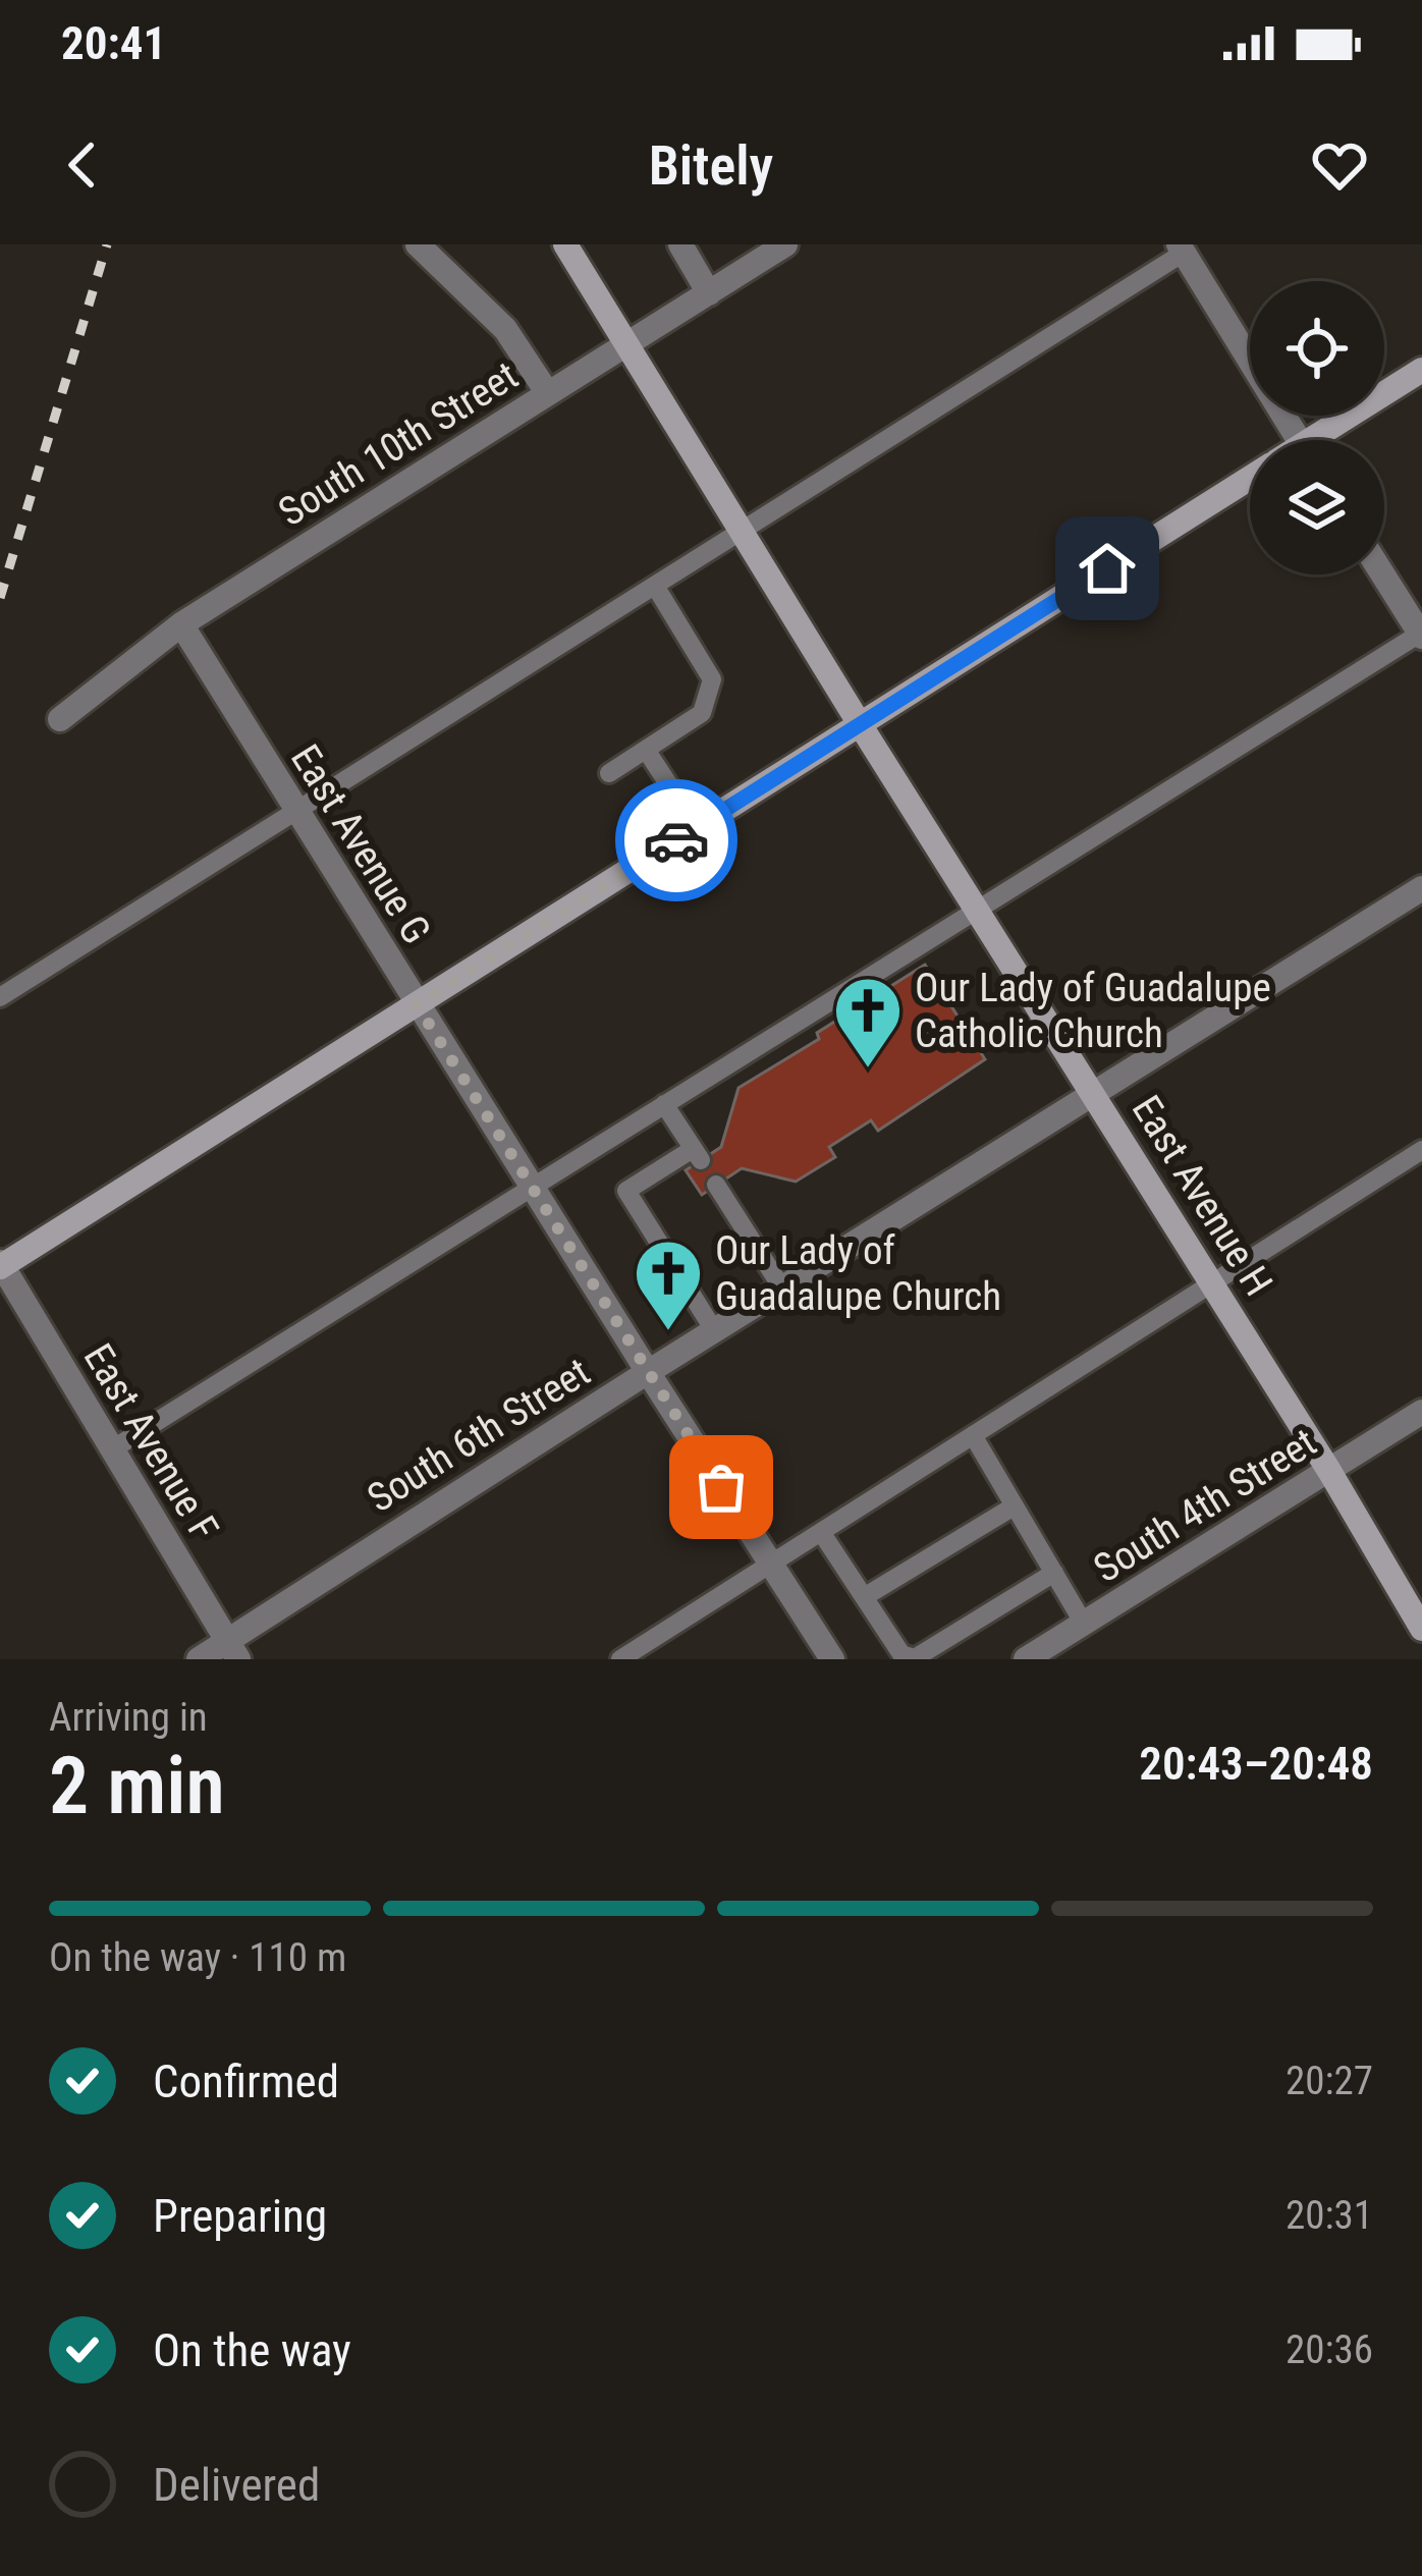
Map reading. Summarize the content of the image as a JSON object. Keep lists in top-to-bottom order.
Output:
{
  "streets": {
    "main road": ["East Avenue H"],
    "street": [
      "South 10th Street",
      "East Avenue G",
      "South 6th Street",
      "East Avenue F",
      "South 4th Street"
    ]
  },
  "crossings": [
    ["South 10th Street", "East Avenue G"],
    ["South 10th Street", "East Avenue H"],
    ["East Avenue G", "South 6th Street"],
    ["East Avenue H", "South 6th Street"],
    ["East Avenue H", "South 4th Street"],
    ["South 6th Street", "East Avenue F"]
  ],
  "places": {
    "church": ["Our Lady of Guadalupe Catholic Church", "Our Lady of Guadalupe Church"]
  },
  "page": {
    "status": "20:41",
    "header": "Bitely",
    "heading": ["2 min", "Arriving in", "20:43–20:48"],
    "bar": "On the way · 110 m",
    "list": [
      ["Confirmed", "20:27"],
      ["Preparing", "20:31"],
      ["On the way", "20:36"],
      "Delivered"
    ]
  }
}
